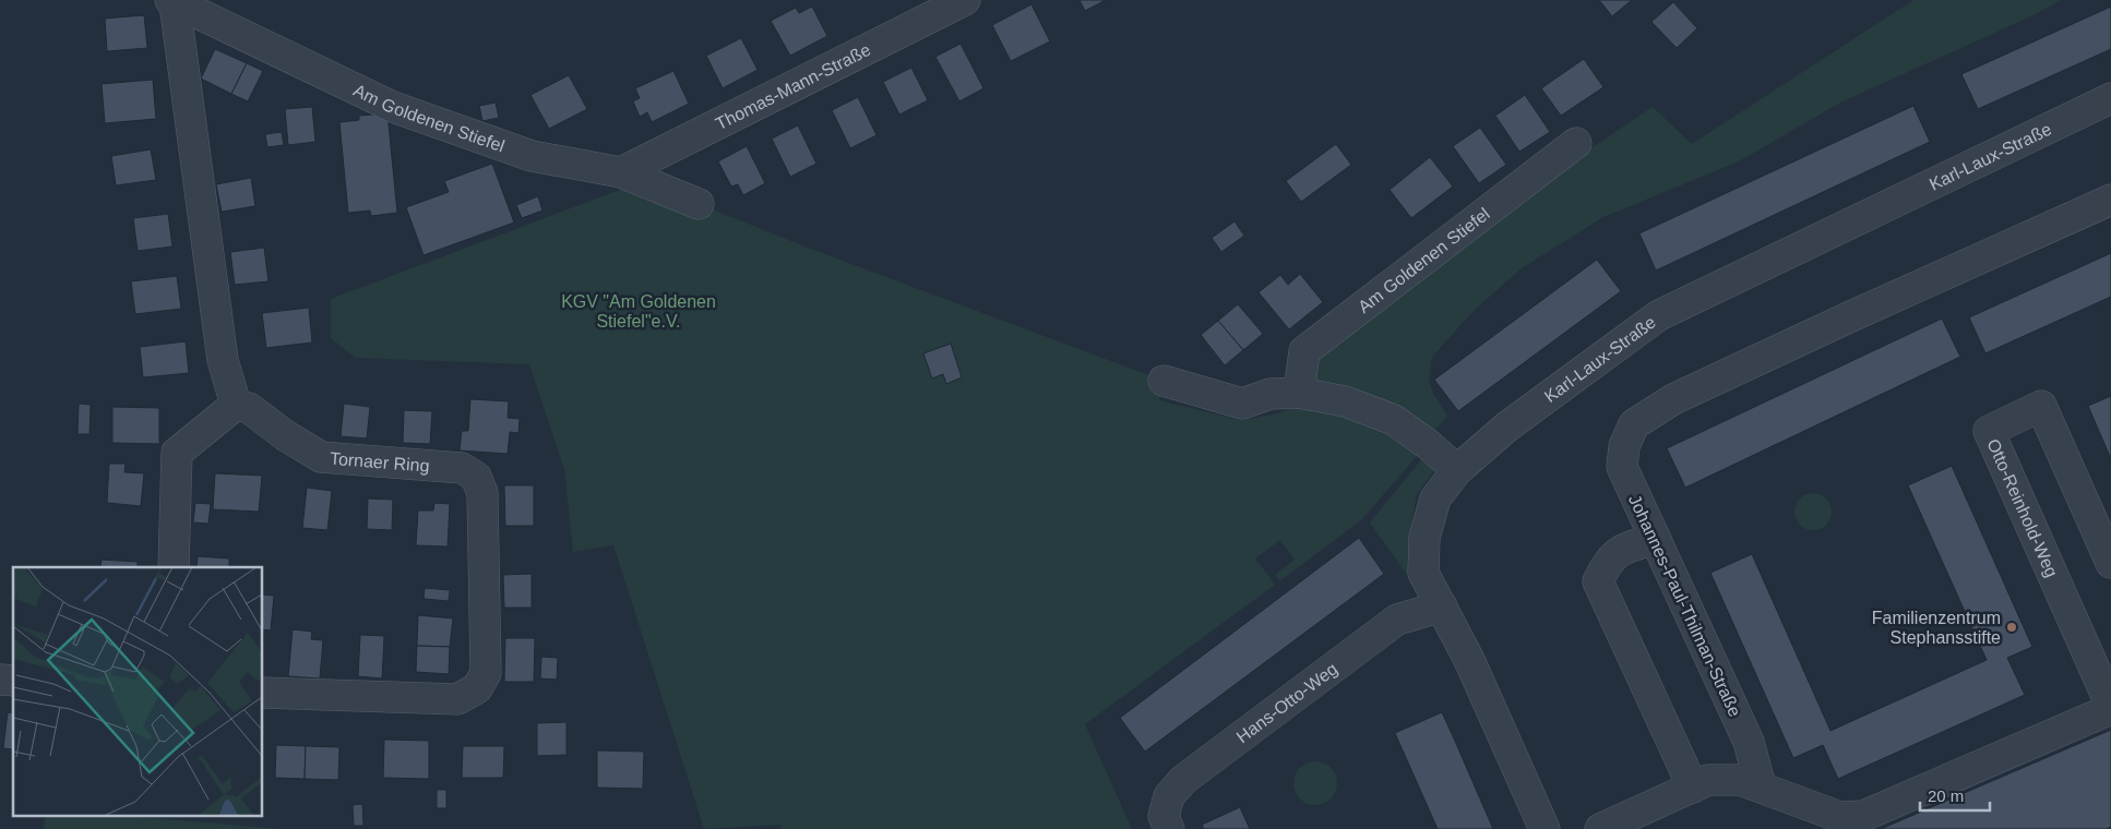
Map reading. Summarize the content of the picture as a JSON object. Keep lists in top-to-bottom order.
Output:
{
  "streets": {
    "street": [
      "Thomas-Mann-Straße",
      "Am Goldenen Stiefel",
      "Karl-Laux-Straße",
      "Tornaer Ring",
      "Otto-Reinhold-Weg",
      "Johannes-Paul-Thilman-Straße",
      "Hans-Otto-Weg"
    ]
  },
  "crossings": [
    ["Thomas-Mann-Straße", "Am Goldenen Stiefel"],
    ["Karl-Laux-Straße", "Hans-Otto-Weg"]
  ],
  "parks": ["KGV \"Am Goldenen Stiefel\"e.V."],
  "places": ["Familienzentrum Stephansstifte"],
  "scale_bar": "20 m"
}
